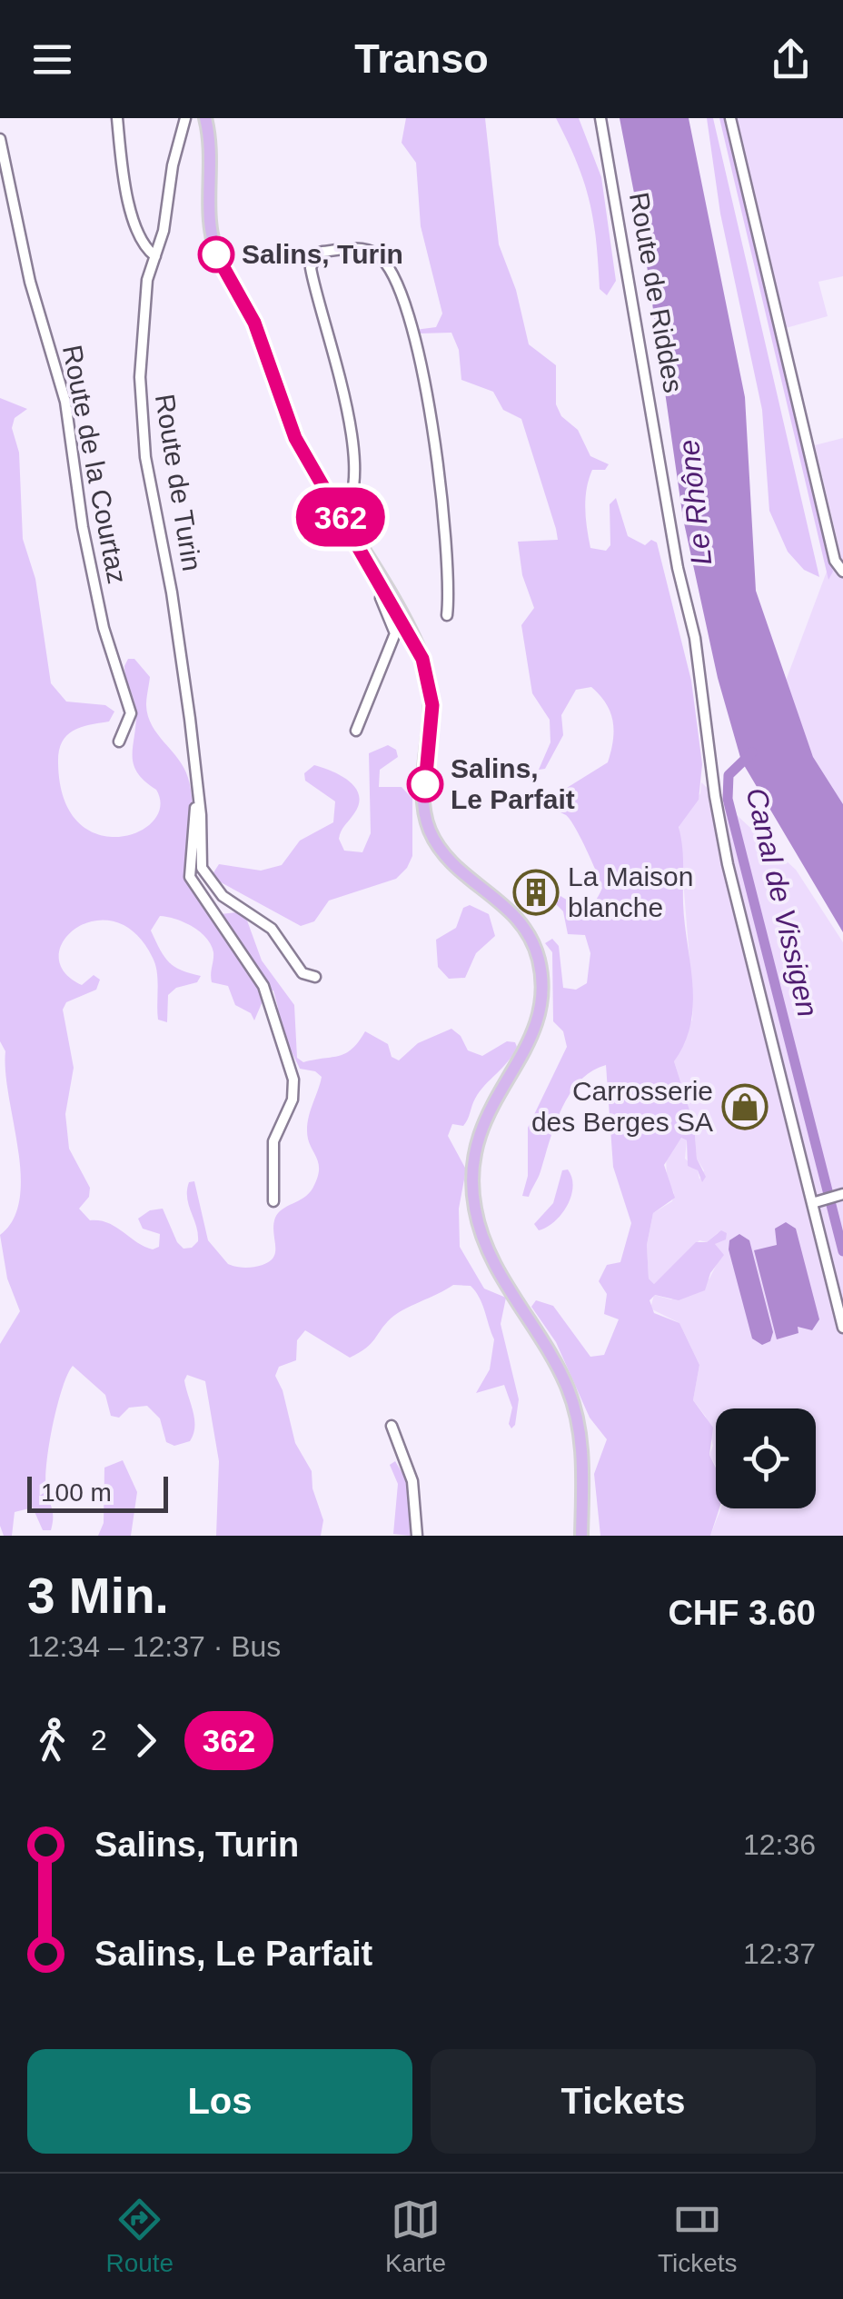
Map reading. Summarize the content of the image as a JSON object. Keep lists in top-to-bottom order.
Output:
{
  "streets": {
    "street": ["Route de Riddes", "Route de la Courtaz", "Route de Turin"]
  },
  "water": ["Le Rhône", "Canal de Vissigen"],
  "places": {
    "other": ["Salins, Turin", "Salins, Le Parfait"],
    "building": ["La Maison blanche"],
    "shop": ["Carrosserie des Berges SA"]
  },
  "lines": ["bus line 362"],
  "scale_bar": "100 m",
  "page": {
    "header": "Transo",
    "on_map": "362",
    "scale": "100 m",
    "heading": ["3 Min.", "12:34 – 12:37 · Bus", "CHF 3.60"],
    "legs": ["2", "362"],
    "list": [
      {
        "name": "Salins, Turin",
        "value": "12:36"
      },
      {
        "name": "Salins, Le Parfait",
        "value": "12:37"
      }
    ],
    "buttons": ["Los", "Tickets"],
    "tabs": ["Route", "Karte", "Tickets"]
  }
}
